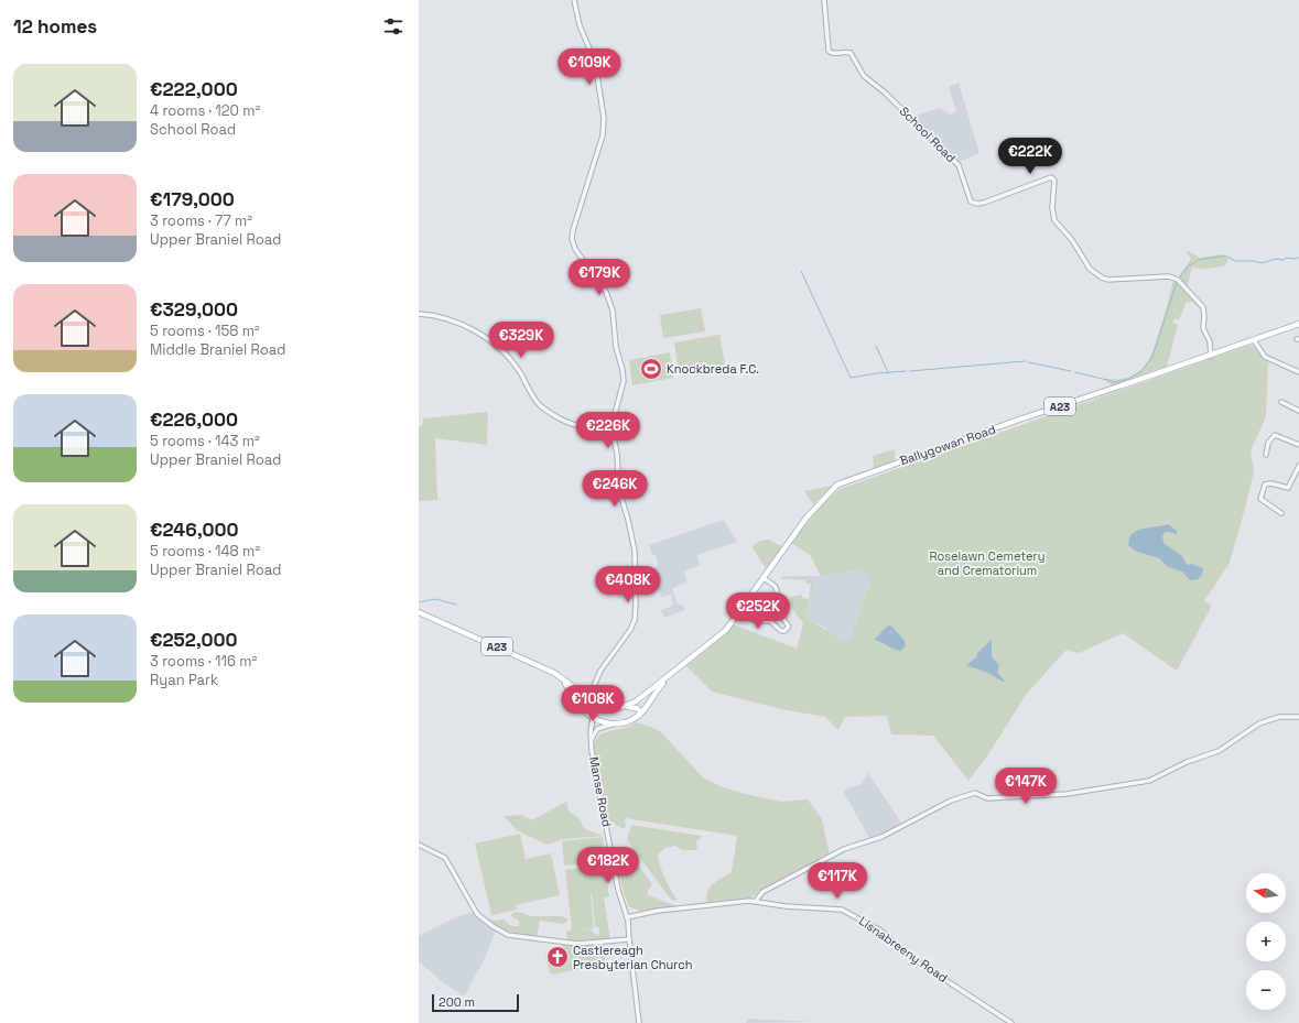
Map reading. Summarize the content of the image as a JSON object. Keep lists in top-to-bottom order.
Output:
{
  "streets": {
    "main road": ["A23", "Ballygowan Road"],
    "street": ["School Road", "Manse Road", "Lisnabreeny Road"]
  },
  "crossings": [
    ["School Road", "Ballygowan Road"],
    ["A23", "Ballygowan Road"],
    ["A23", "Manse Road"],
    ["Ballygowan Road", "Manse Road"],
    ["Manse Road", "Lisnabreeny Road"]
  ],
  "parks": ["Roselawn Cemetery and Crematorium"],
  "places": {
    "sports": ["Knockbreda F.C."],
    "church": ["Castlereagh Presbyterian Church"]
  },
  "scale_bar": "200 m",
  "north": "left",
  "page": {
    "heading": "12 homes",
    "price": [
      "€109K",
      "€222K",
      "€179K",
      "€329K",
      "€226K",
      "€246K",
      "€408K",
      "€252K",
      "€108K",
      "€147K",
      "€182K",
      "€117K"
    ],
    "list": [
      {
        "name": "€222,000",
        "note": "4 rooms · 120 m² · School Road"
      },
      {
        "name": "€179,000",
        "note": "3 rooms · 77 m² · Upper Braniel Road"
      },
      {
        "name": "€329,000",
        "note": "5 rooms · 158 m² · Middle Braniel Road"
      },
      {
        "name": "€226,000",
        "note": "5 rooms · 143 m² · Upper Braniel Road"
      },
      {
        "name": "€246,000",
        "note": "5 rooms · 148 m² · Upper Braniel Road"
      },
      {
        "name": "€252,000",
        "note": "3 rooms · 116 m² · Ryan Park"
      }
    ],
    "map_buttons": ["+", "−"],
    "scale": "200 m"
  }
}
